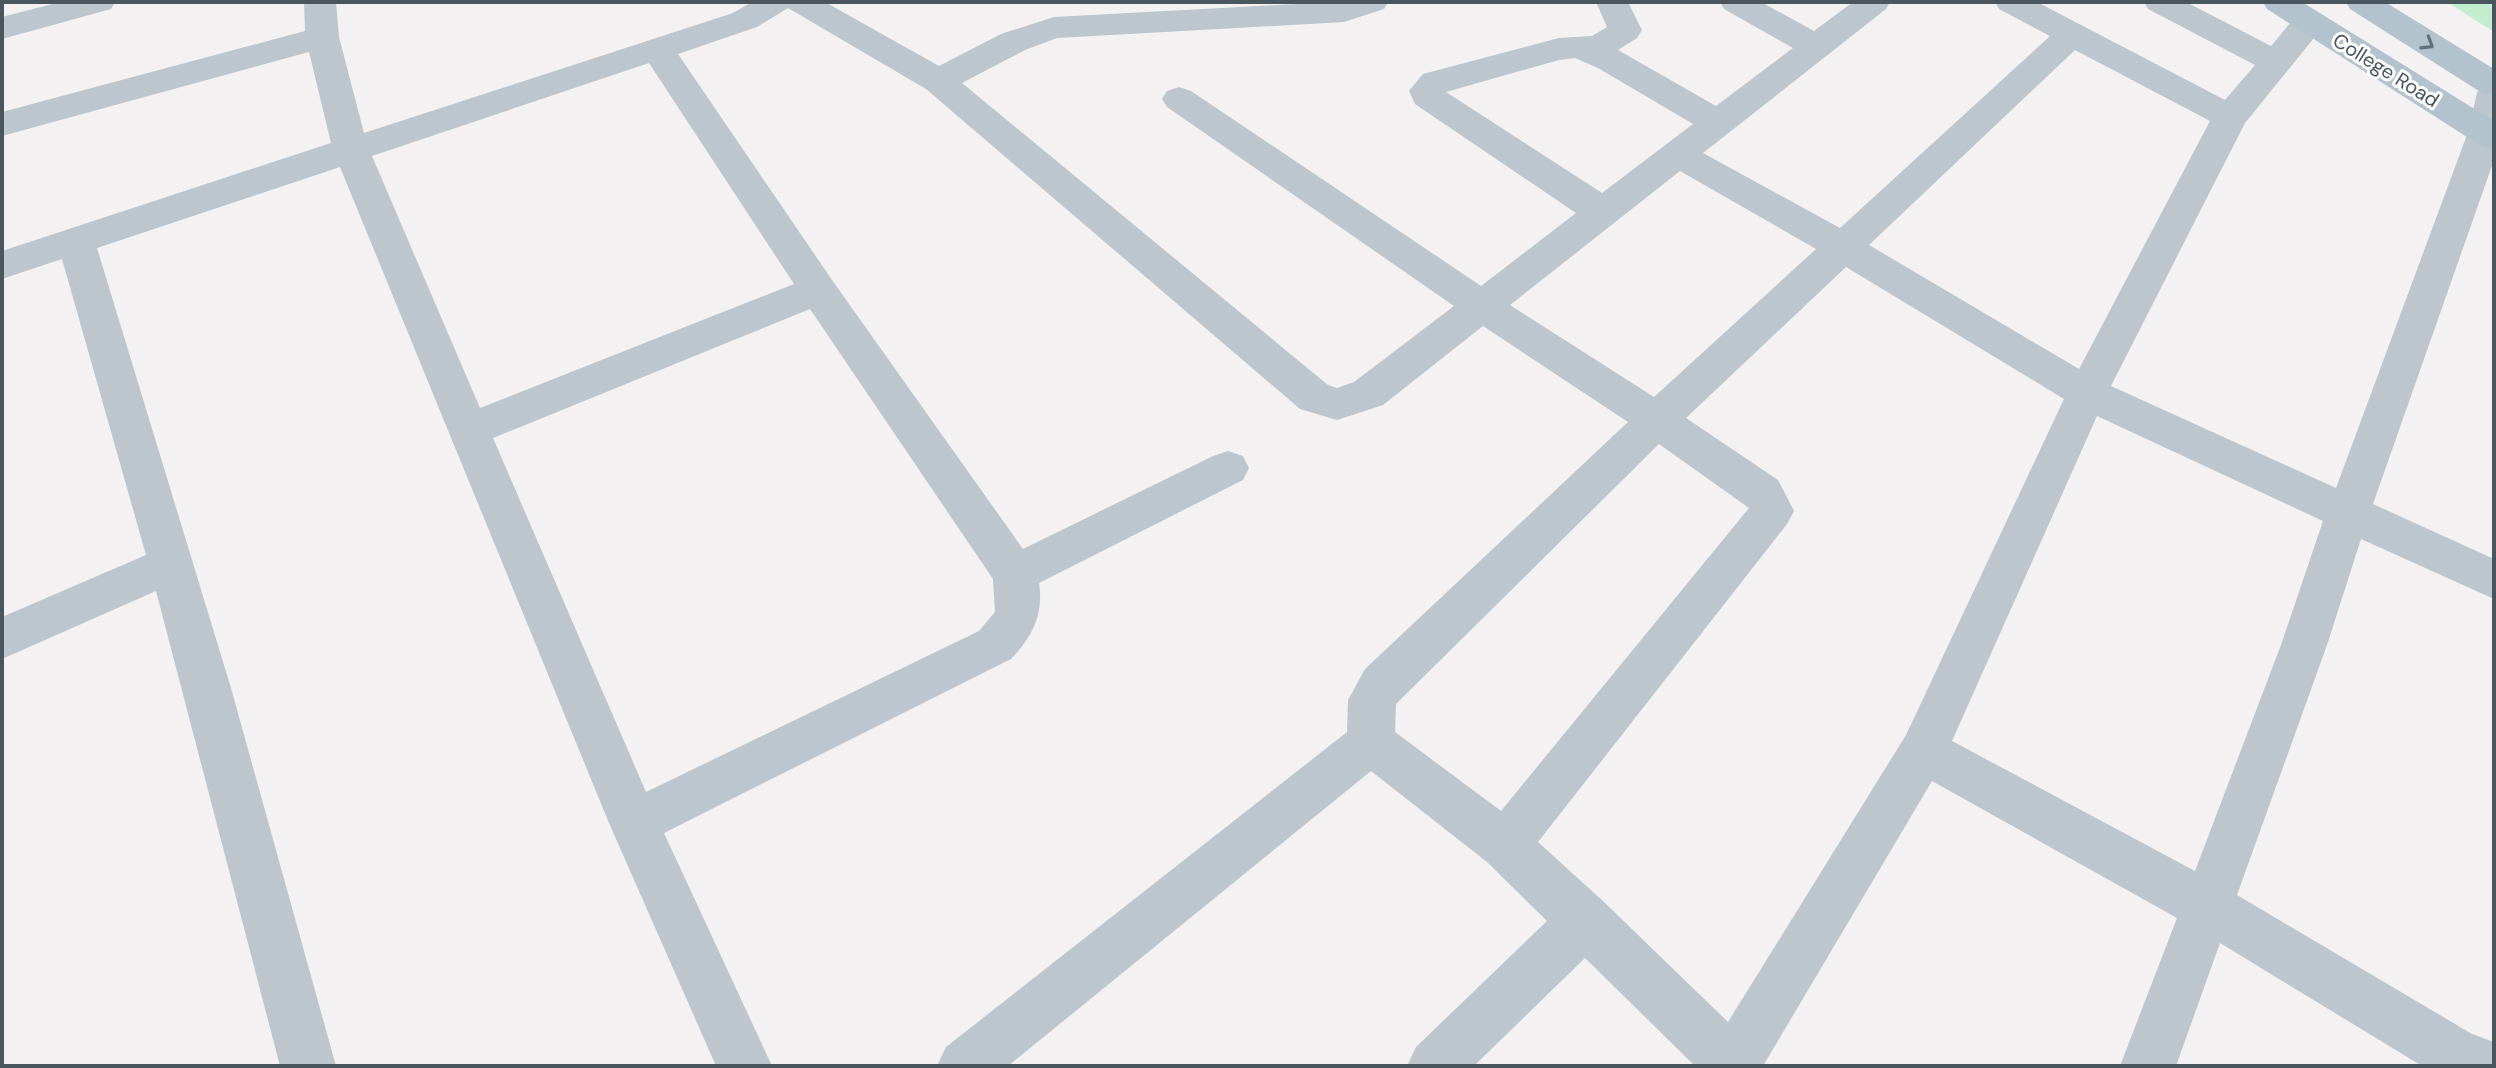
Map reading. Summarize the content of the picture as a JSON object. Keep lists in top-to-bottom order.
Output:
{
  "streets": {
    "main road": ["College Road"]
  }
}
